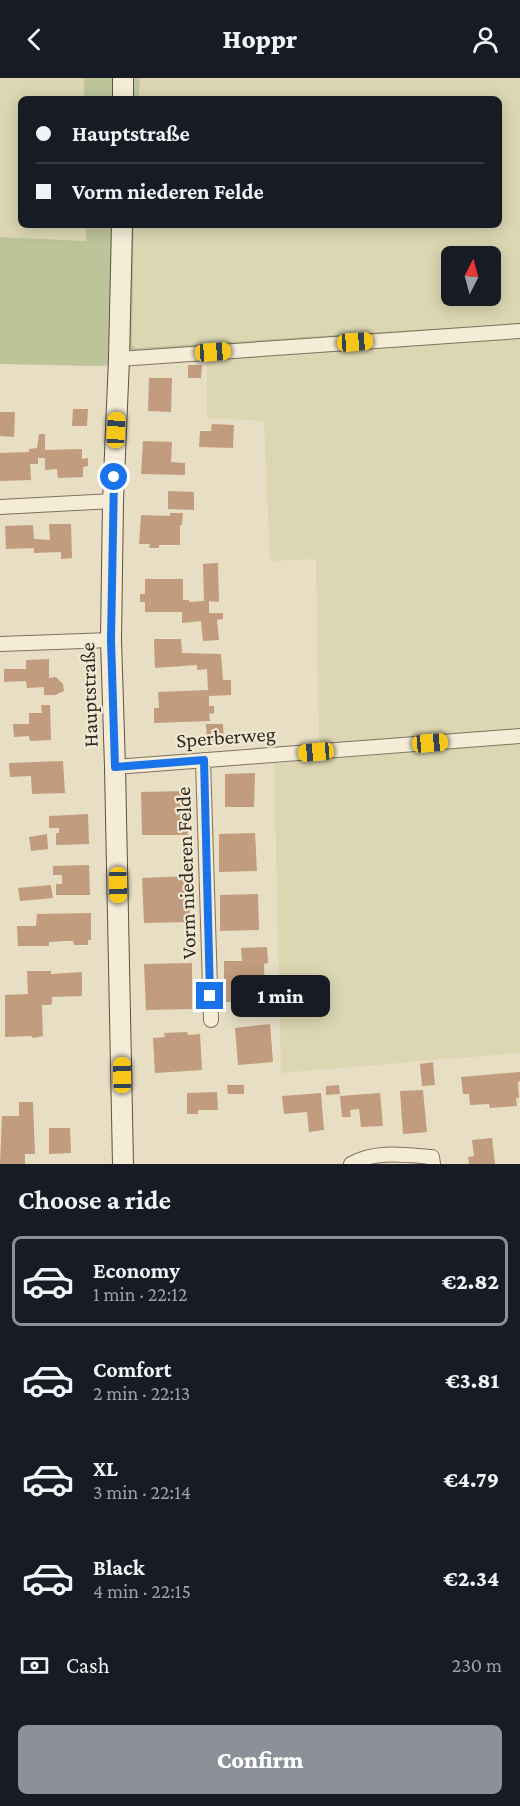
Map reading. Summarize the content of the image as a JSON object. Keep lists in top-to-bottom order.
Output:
{
  "streets": {
    "main road": ["Hauptstraße"],
    "street": ["Sperberweg", "Vorm niederen Felde"]
  },
  "crossings": [
    ["Hauptstraße", "Sperberweg"],
    ["Sperberweg", "Vorm niederen Felde"]
  ],
  "north": "top",
  "page": {
    "header": "Hoppr",
    "banner": ["Hauptstraße", "Vorm niederen Felde"],
    "bubble": "1 min",
    "heading": "Choose a ride",
    "list": [
      {
        "name": "Economy",
        "note": "1 min · 22:12",
        "value": "€2.82"
      },
      {
        "name": "Comfort",
        "note": "2 min · 22:13",
        "value": "€3.81"
      },
      {
        "name": "XL",
        "note": "3 min · 22:14",
        "value": "€4.79"
      },
      {
        "name": "Black",
        "note": "4 min · 22:15",
        "value": "€2.34"
      }
    ],
    "pay": ["Cash", "230 m"],
    "buttons": "Confirm"
  }
}
